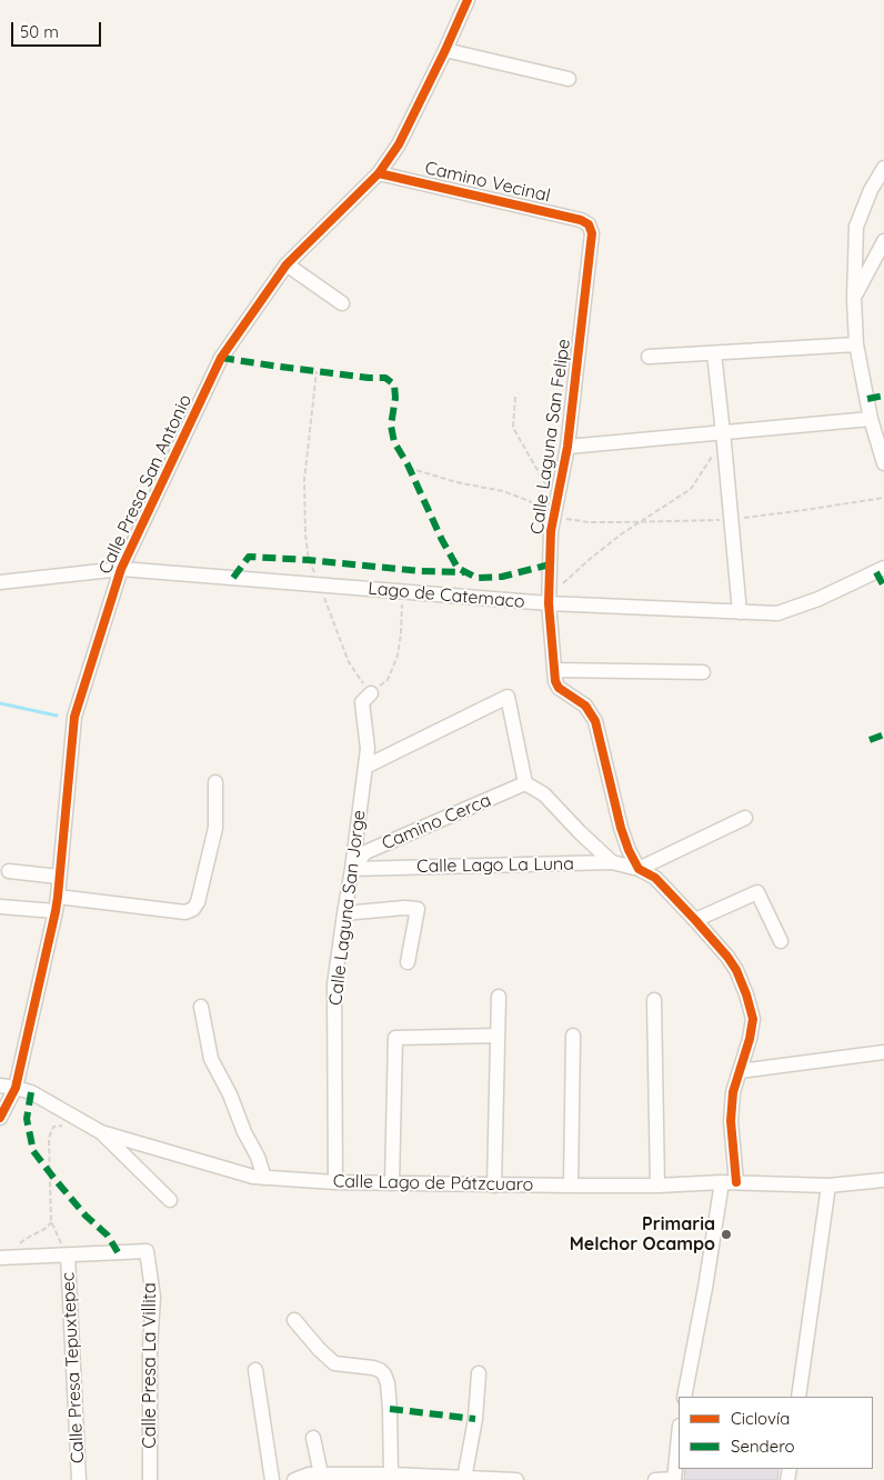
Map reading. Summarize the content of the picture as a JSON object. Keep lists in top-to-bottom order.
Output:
{
  "streets": {
    "street": [
      "Camino Vecinal",
      "Calle Laguna San Felipe",
      "Calle Presa San Antonio",
      "Lago de Catemaco",
      "Camino Cerca",
      "Calle Lago La Luna",
      "Calle Laguna San Jorge",
      "Calle Lago de Pátzcuaro",
      "Calle Presa La Villita",
      "Calle Presa Tepuxtepec"
    ]
  },
  "crossings": [
    ["Camino Vecinal", "Calle Laguna San Felipe"],
    ["Camino Vecinal", "Calle Presa San Antonio"],
    ["Calle Laguna San Felipe", "Lago de Catemaco"],
    ["Calle Laguna San Felipe", "Calle Lago La Luna"],
    ["Calle Presa San Antonio", "Lago de Catemaco"],
    ["Calle Presa San Antonio", "Calle Lago de Pátzcuaro"],
    ["Camino Cerca", "Calle Lago La Luna"],
    ["Camino Cerca", "Calle Laguna San Jorge"],
    ["Calle Lago La Luna", "Calle Laguna San Jorge"],
    ["Calle Laguna San Jorge", "Calle Lago de Pátzcuaro"],
    ["Calle Presa La Villita", "Calle Presa Tepuxtepec"]
  ],
  "places": ["Primaria Melchor Ocampo"],
  "legend": ["Ciclovía", "Sendero"],
  "scale_bar": "50 m"
}
